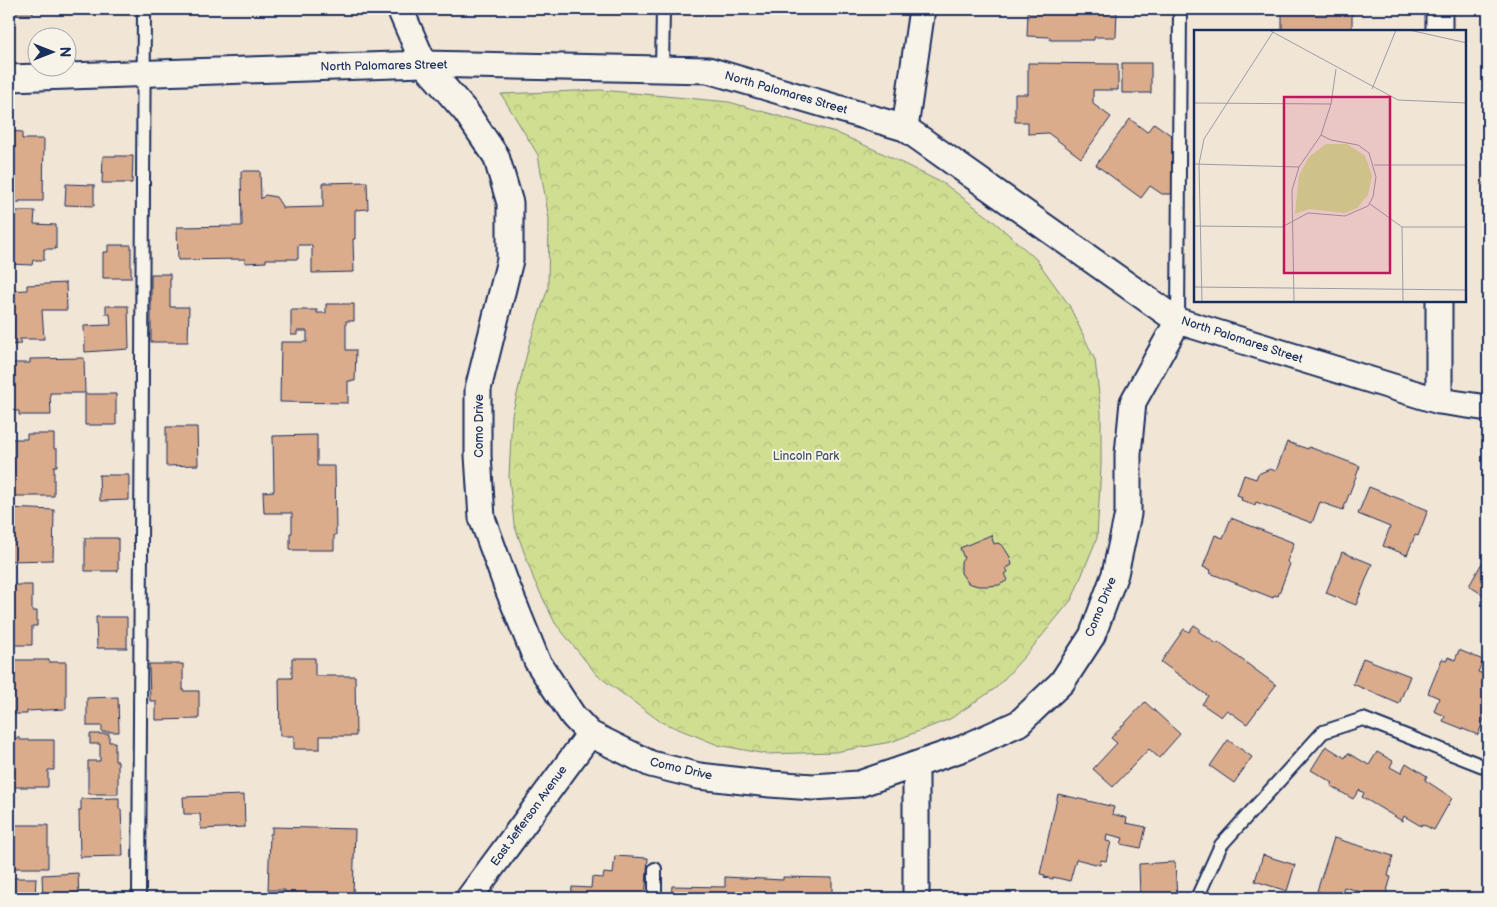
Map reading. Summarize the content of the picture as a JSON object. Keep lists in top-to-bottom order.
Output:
{
  "streets": {
    "street": ["North Palomares Street", "Como Drive", "East Jefferson Avenue"]
  },
  "crossings": [
    ["North Palomares Street", "Como Drive"],
    ["Como Drive", "East Jefferson Avenue"]
  ],
  "parks": ["Lincoln Park"],
  "north": "right"
}
